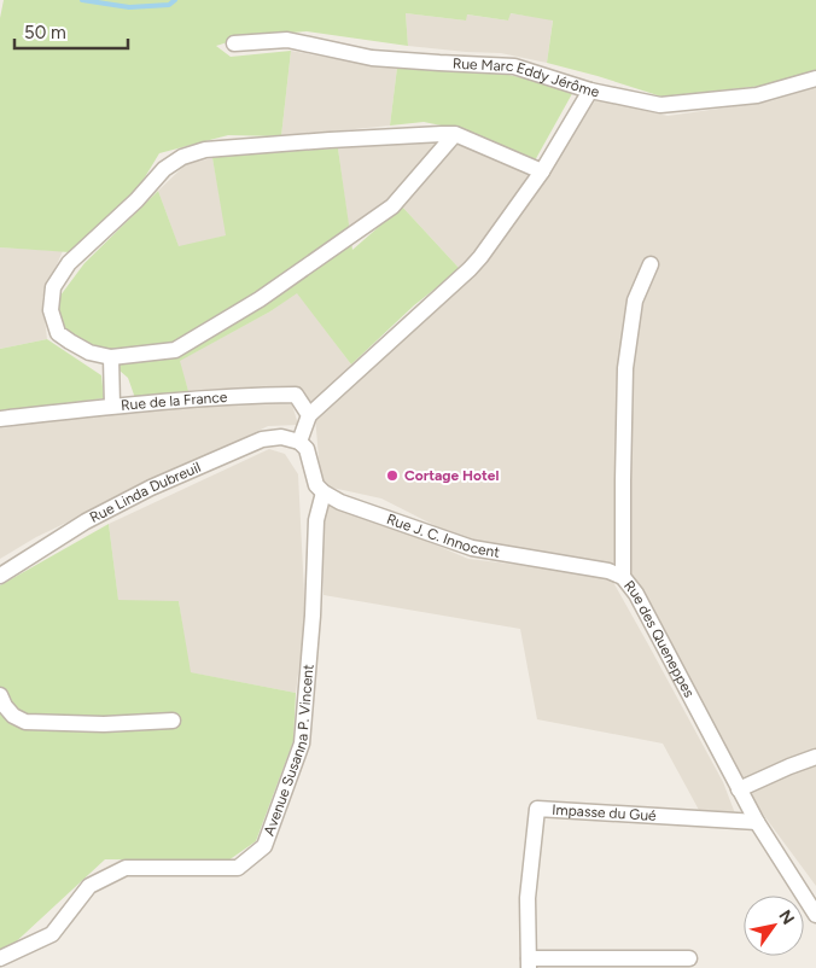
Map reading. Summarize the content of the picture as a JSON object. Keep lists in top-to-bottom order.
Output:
{
  "streets": {
    "street": [
      "Rue Marc Eddy Jérôme",
      "Rue de la France",
      "Rue Linda Dubreuil",
      "Rue J. C. Innocent",
      "Rue des Queneppes",
      "Avenue Susanna P. Vincent",
      "Impasse du Gué"
    ]
  },
  "crossings": [
    ["Rue J. C. Innocent", "Rue des Queneppes"],
    ["Rue J. C. Innocent", "Avenue Susanna P. Vincent"],
    ["Rue des Queneppes", "Impasse du Gué"]
  ],
  "places": ["Cortage Hotel"],
  "scale_bar": "50 m",
  "north": "top right"
}
